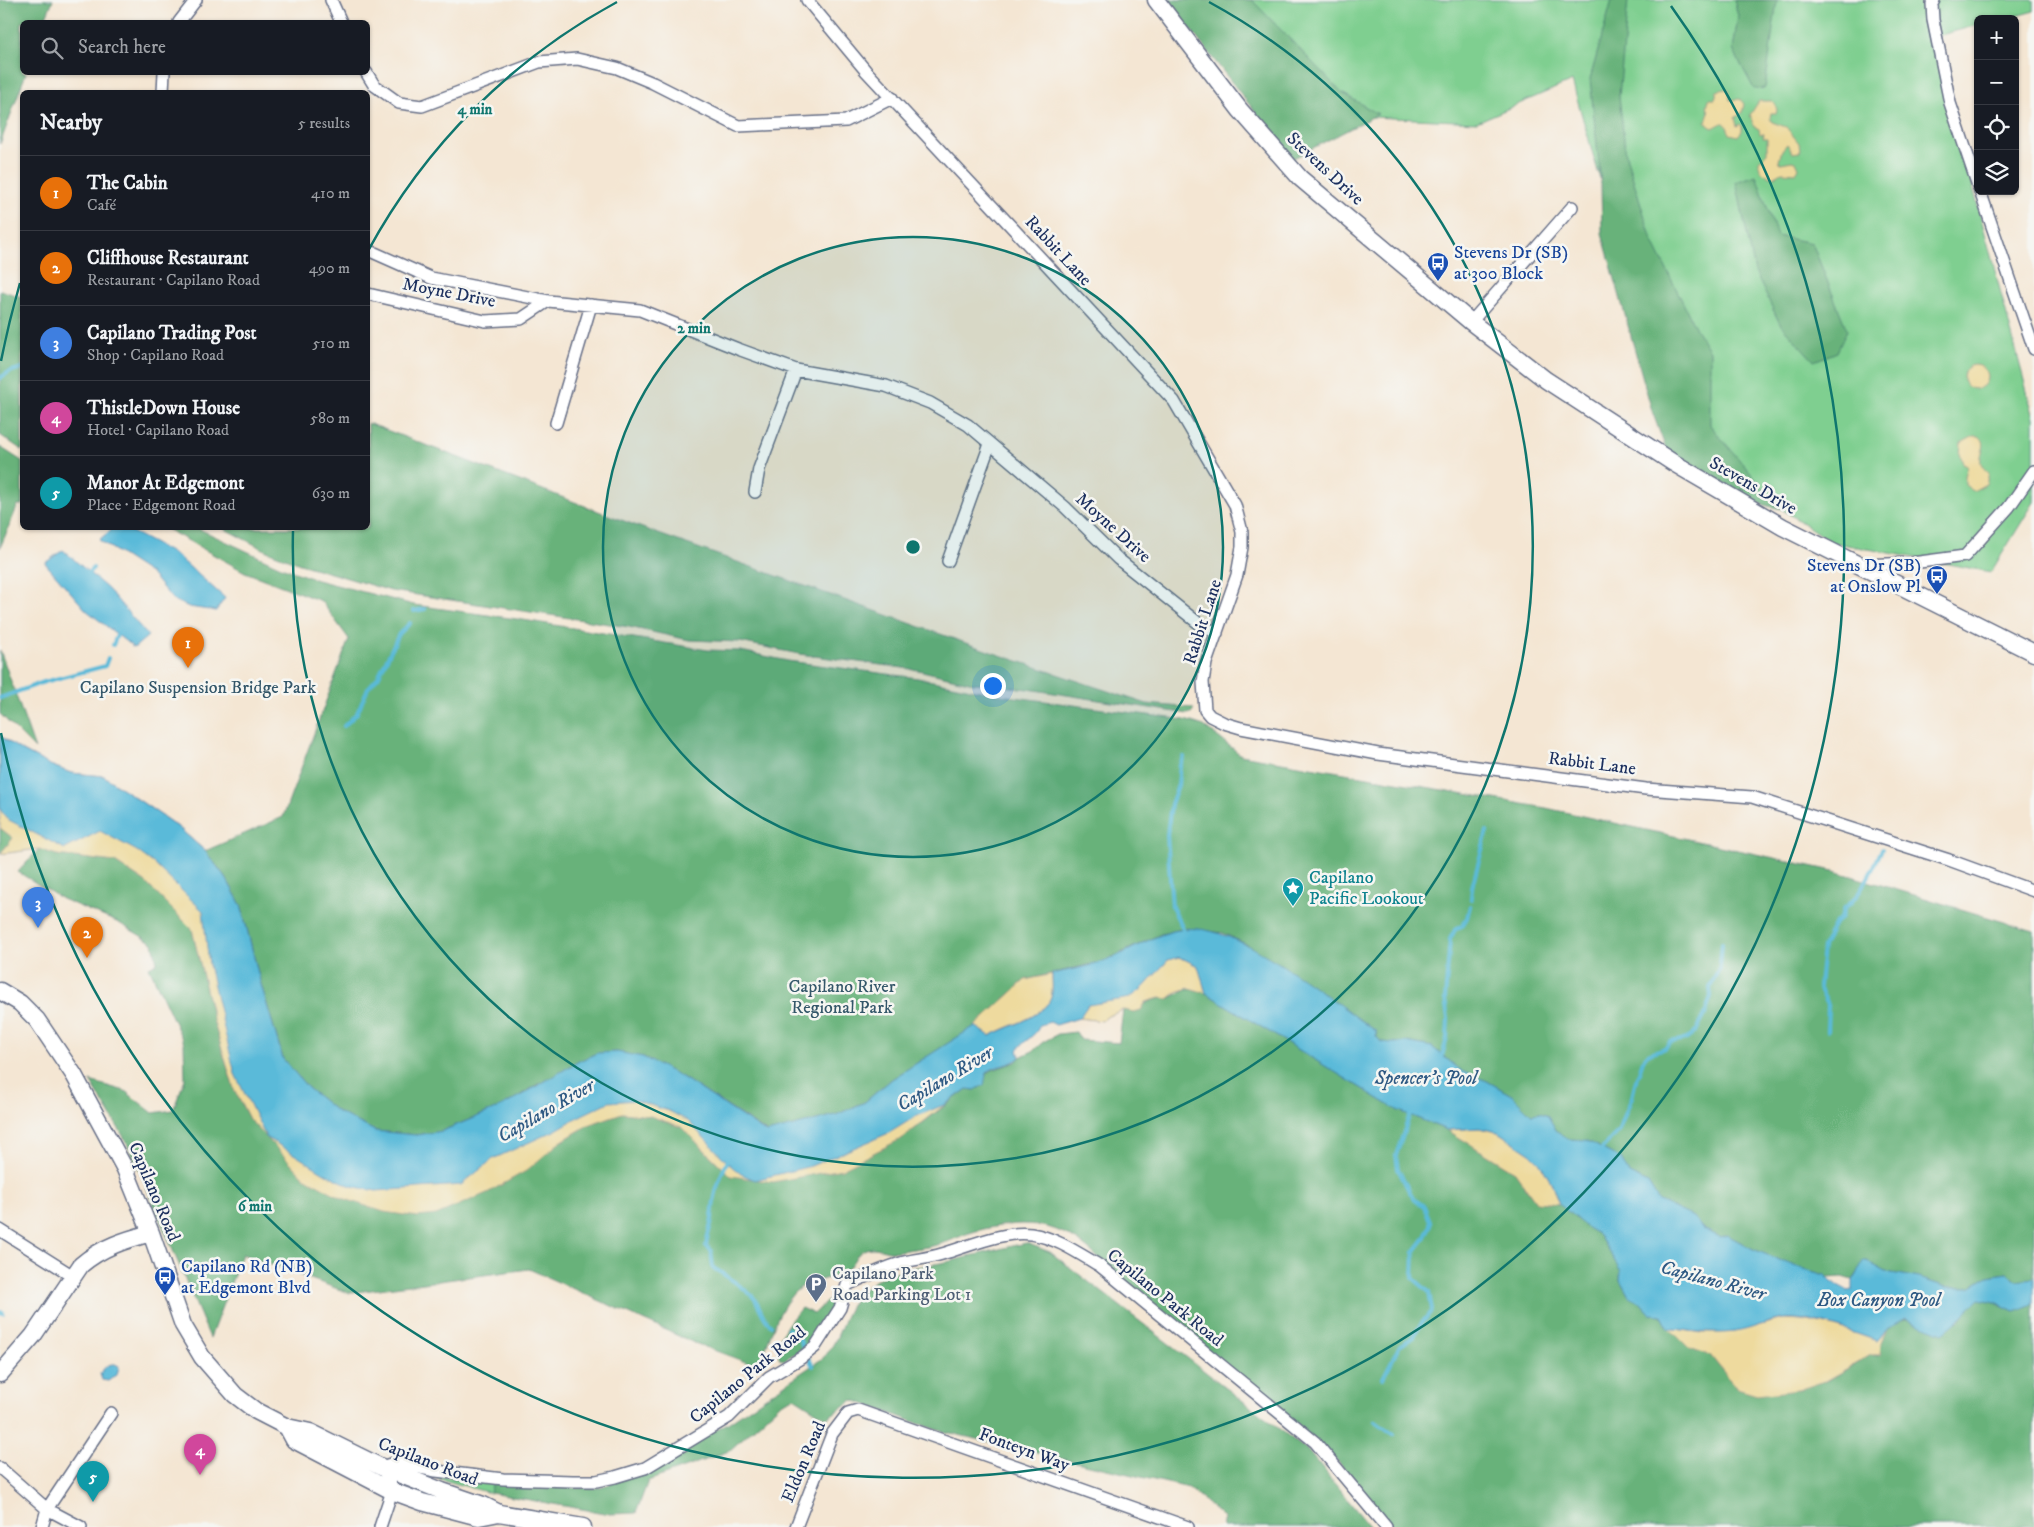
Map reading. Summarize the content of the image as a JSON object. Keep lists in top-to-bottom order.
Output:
{
  "streets": {
    "street": [
      "Stevens Drive",
      "Rabbit Lane",
      "Moyne Drive",
      "Capilano Road",
      "Capilano Park Road",
      "Fonteyn Way",
      "Eldon Road"
    ]
  },
  "crossings": [
    ["Rabbit Lane", "Moyne Drive"],
    ["Capilano Road", "Capilano Park Road"],
    ["Fonteyn Way", "Eldon Road"]
  ],
  "water": ["Spencer's Pool", "Capilano River", "Box Canyon Pool"],
  "parks": ["Capilano Suspension Bridge Park", "Capilano River Regional Park"],
  "places": {
    "bus stop": ["Stevens Dr (SB) at 300 Block", "Stevens Dr (SB) at Onslow Pl", "Capilano Rd (NB) at Edgemont Blvd"],
    "place": ["Capilano Pacific Lookout"],
    "parking": ["Capilano Park Road Parking Lot 1"]
  },
  "page": {
    "map_buttons": ["+", "−"],
    "search": "Search here",
    "heading": ["Nearby", "5 results"],
    "list": [
      {
        "mark": "1",
        "name": "The Cabin",
        "note": "Café",
        "value": "410 m"
      },
      {
        "mark": "2",
        "name": "Cliffhouse Restaurant",
        "note": "Restaurant · Capilano Road",
        "value": "490 m"
      },
      {
        "mark": "3",
        "name": "Capilano Trading Post",
        "note": "Shop · Capilano Road",
        "value": "510 m"
      },
      {
        "mark": "4",
        "name": "ThistleDown House",
        "note": "Hotel · Capilano Road",
        "value": "580 m"
      },
      {
        "mark": "5",
        "name": "Manor At Edgemont",
        "note": "Place · Edgemont Road",
        "value": "630 m"
      }
    ],
    "pins": [
      "1",
      "3",
      "2",
      "4",
      "5"
    ]
  },
  "rings": ["4 min", "2 min", "6 min"]
}
